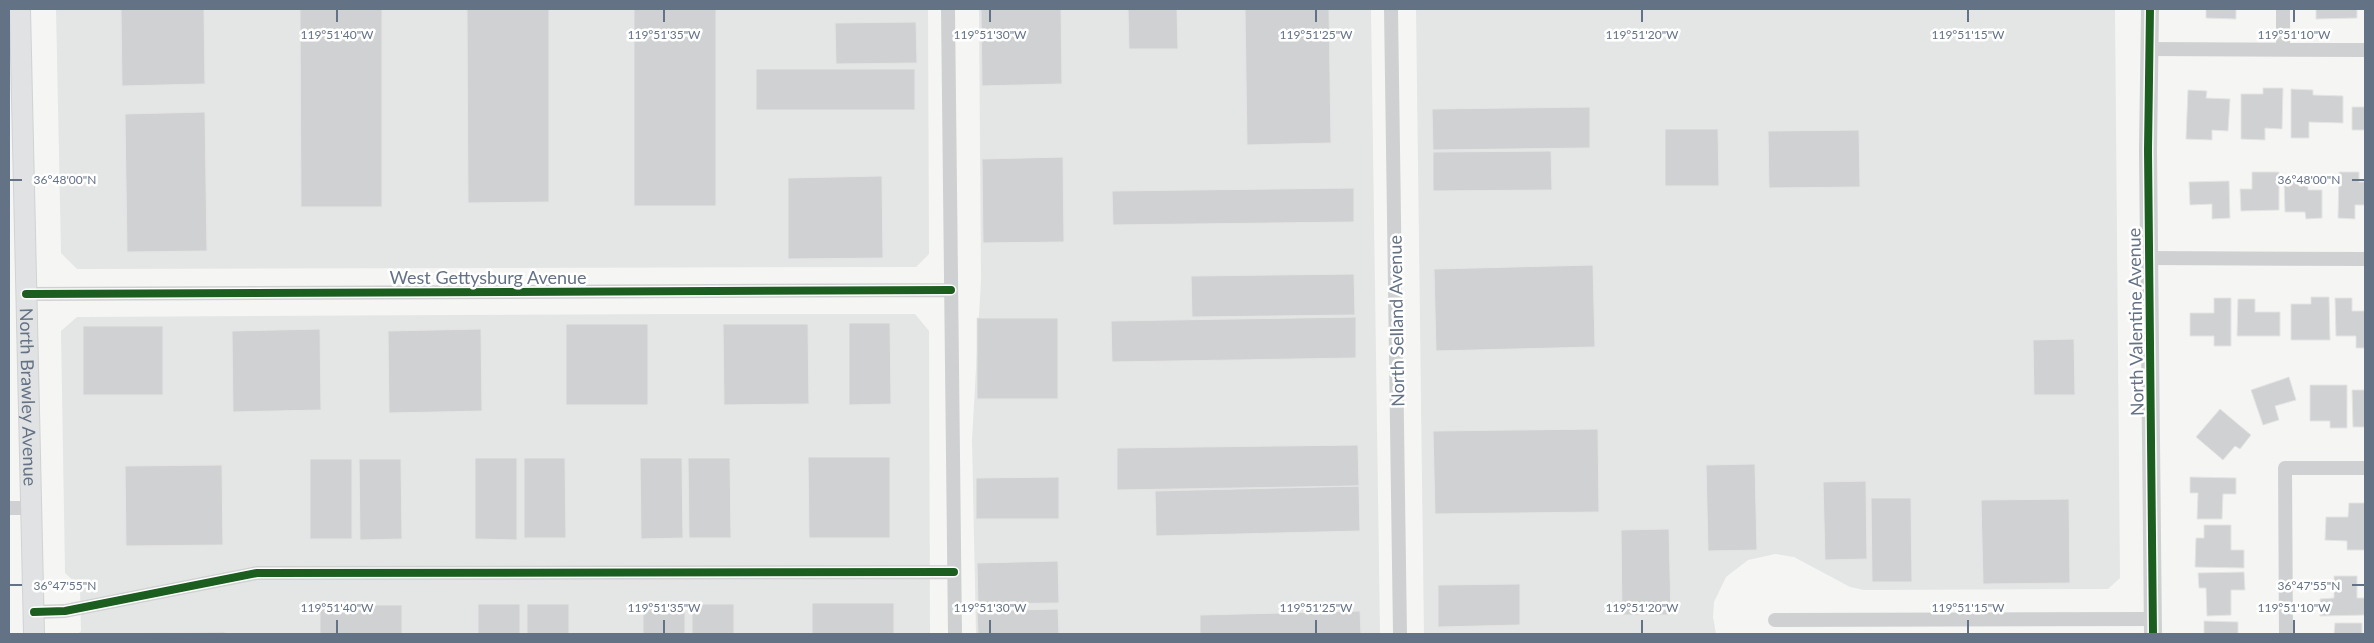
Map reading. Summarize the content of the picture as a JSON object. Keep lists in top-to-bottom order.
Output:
{
  "streets": {
    "main road": ["North Brawley Avenue"],
    "street": ["West Gettysburg Avenue", "North Selland Avenue", "North Valentine Avenue"]
  },
  "crossings": [
    ["West Gettysburg Avenue", "North Brawley Avenue"]
  ],
  "coordinates": [
    "119°51'40\"W",
    "119°51'35\"W",
    "119°51'30\"W",
    "119°51'25\"W",
    "119°51'20\"W",
    "119°51'15\"W",
    "119°51'10\"W",
    "36°48'00\"N",
    "36°47'55\"N"
  ]
}
